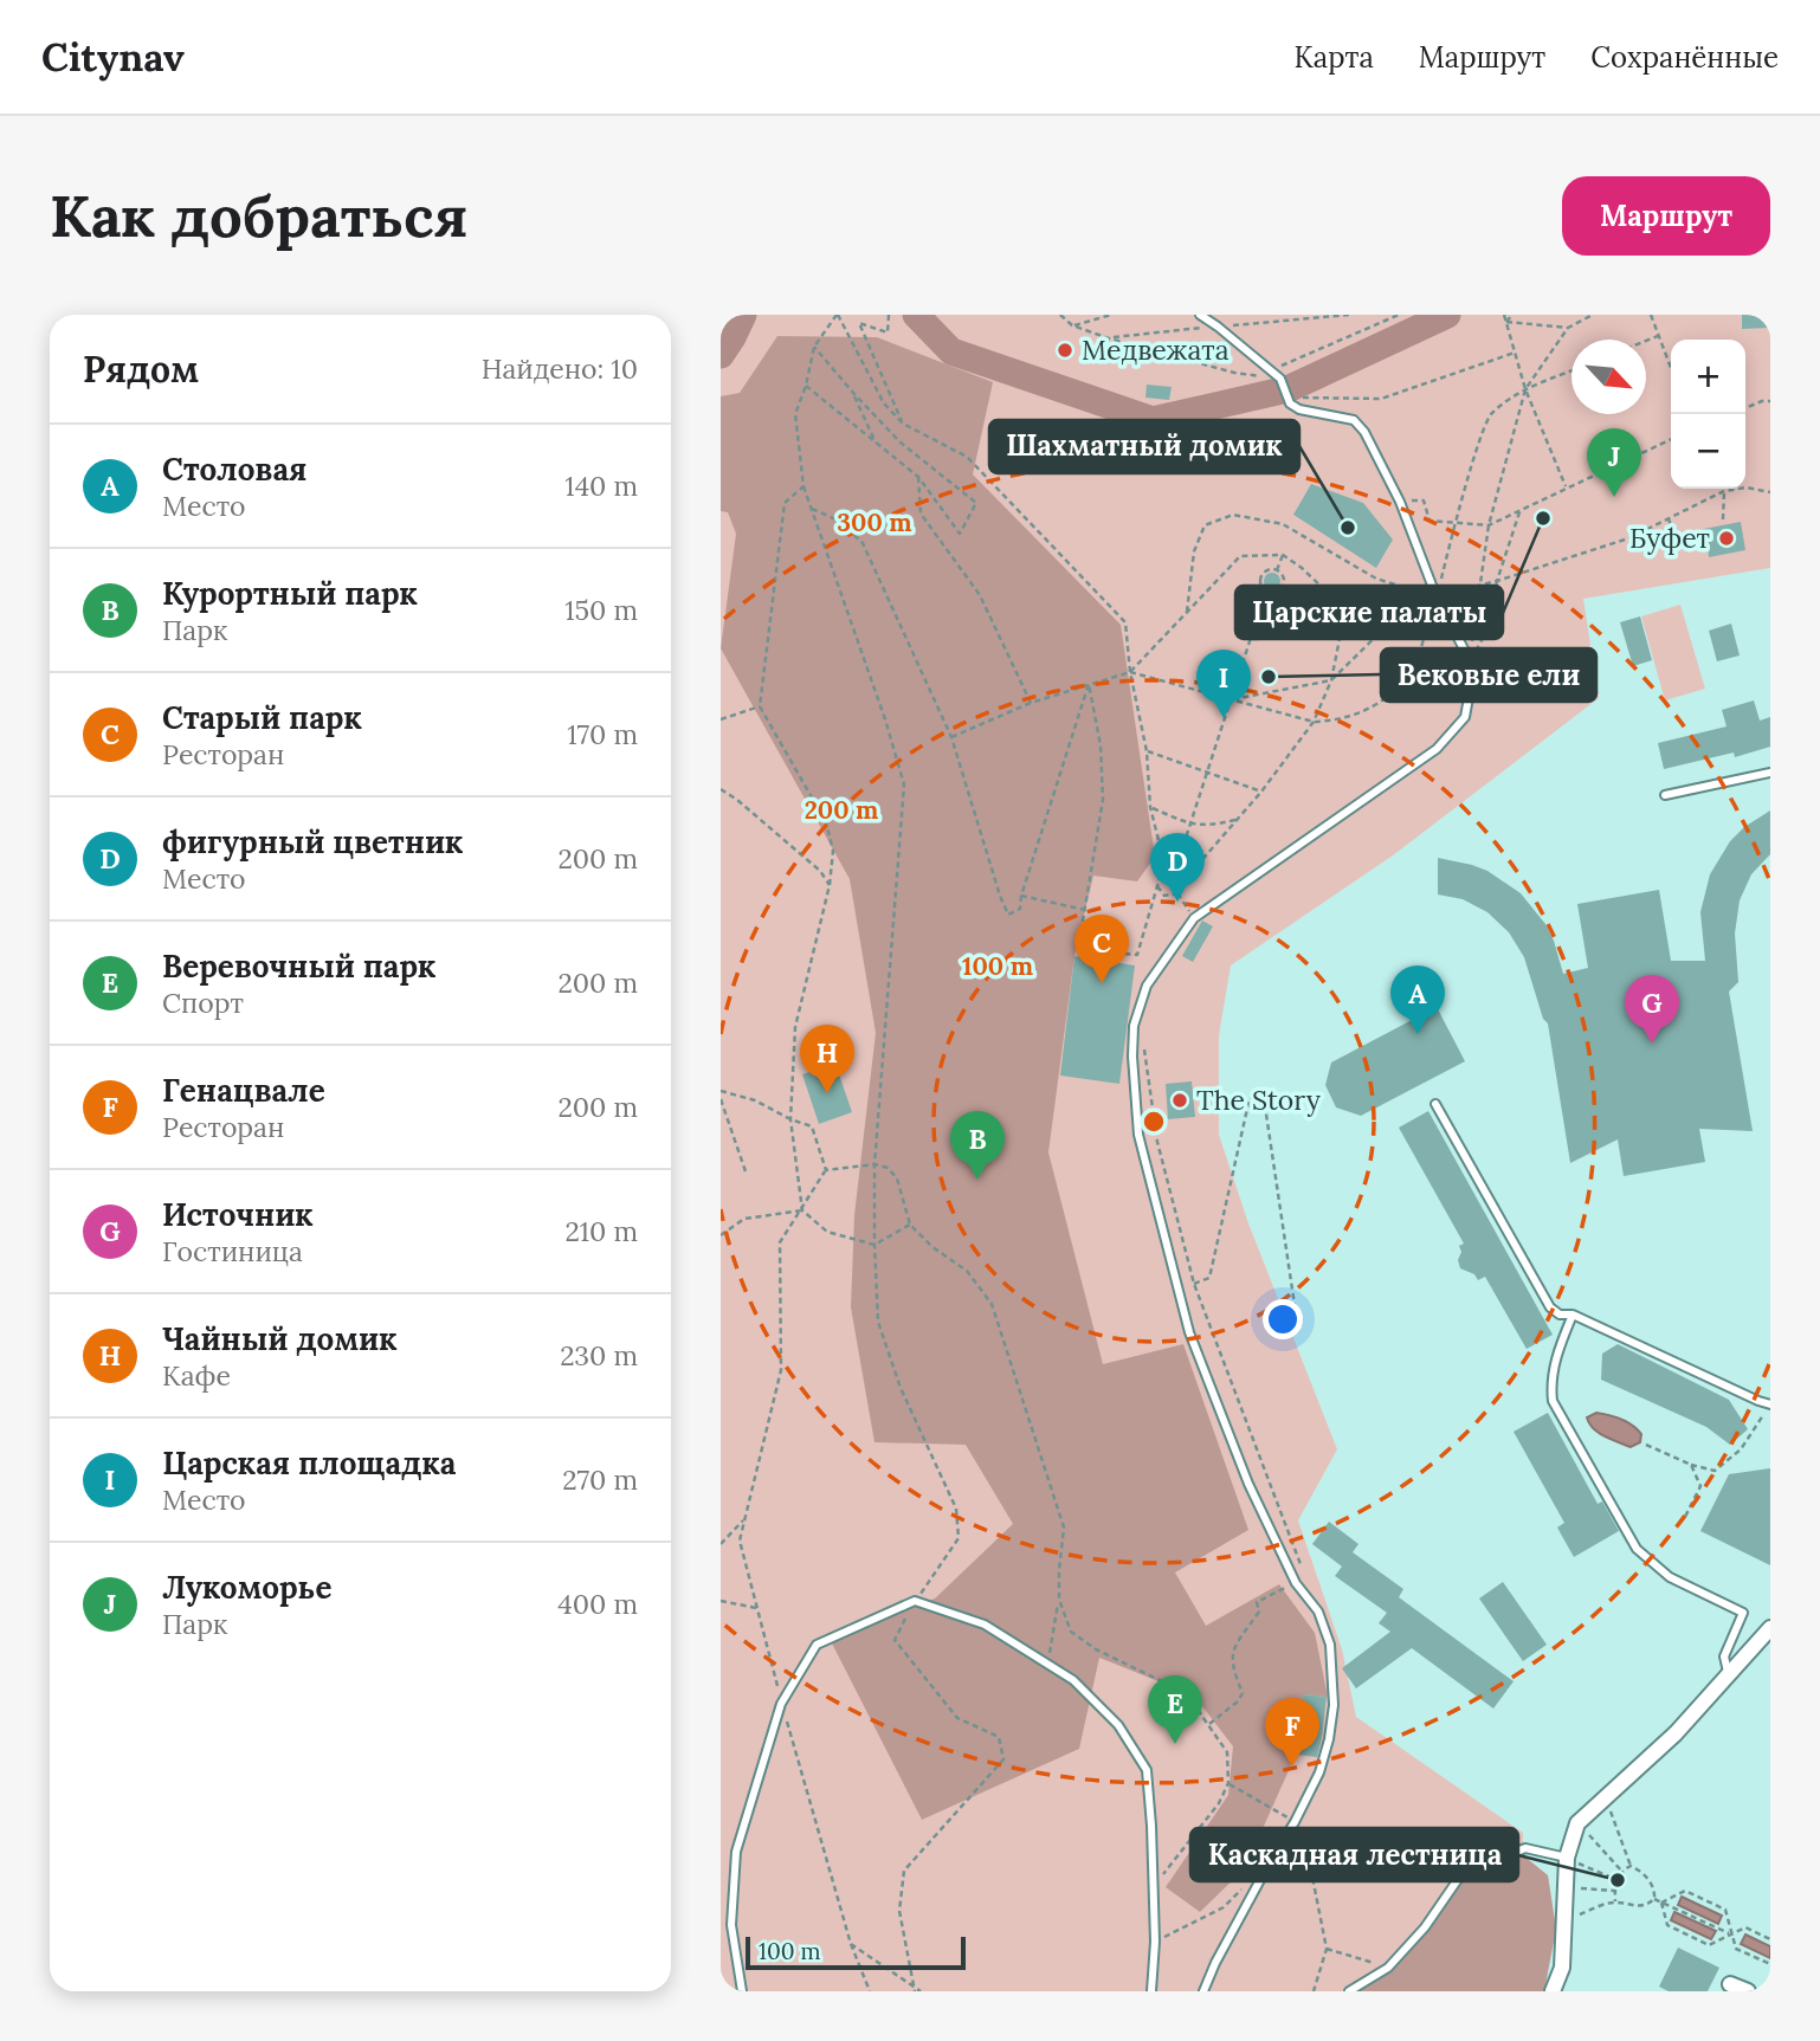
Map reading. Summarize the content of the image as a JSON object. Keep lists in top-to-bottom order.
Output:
{
  "places": [
    "Медвежата",
    "Царские палаты",
    "Шахматный домик",
    "Буфет",
    "Вековые ели",
    "The Story",
    "Каскадная лестница"
  ],
  "scale_bar": "100 m",
  "north": "bottom right",
  "page": {
    "header": "Citynav",
    "nav": ["Карта", "Маршрут", "Сохранённые"],
    "buttons": "Маршрут",
    "title": "Как добраться",
    "heading": ["Рядом", "Найдено: 10"],
    "map_buttons": ["+", "−"],
    "list": [
      {
        "mark": "A",
        "name": "Столовая",
        "note": "Место",
        "value": "140 m"
      },
      {
        "mark": "B",
        "name": "Курортный парк",
        "note": "Парк",
        "value": "150 m"
      },
      {
        "mark": "C",
        "name": "Старый парк",
        "note": "Ресторан",
        "value": "170 m"
      },
      {
        "mark": "D",
        "name": "фигурный цветник",
        "note": "Место",
        "value": "200 m"
      },
      {
        "mark": "E",
        "name": "Веревочный парк",
        "note": "Спорт",
        "value": "200 m"
      },
      {
        "mark": "F",
        "name": "Генацвале",
        "note": "Ресторан",
        "value": "200 m"
      },
      {
        "mark": "G",
        "name": "Источник",
        "note": "Гостиница",
        "value": "210 m"
      },
      {
        "mark": "H",
        "name": "Чайный домик",
        "note": "Кафе",
        "value": "230 m"
      },
      {
        "mark": "I",
        "name": "Царская площадка",
        "note": "Место",
        "value": "270 m"
      },
      {
        "mark": "J",
        "name": "Лукоморье",
        "note": "Парк",
        "value": "400 m"
      }
    ],
    "pins": [
      "J",
      "I",
      "D",
      "C",
      "A",
      "G",
      "H",
      "B",
      "E",
      "F"
    ],
    "scale": "100 m"
  },
  "rings": ["300 m", "200 m", "100 m"]
}
